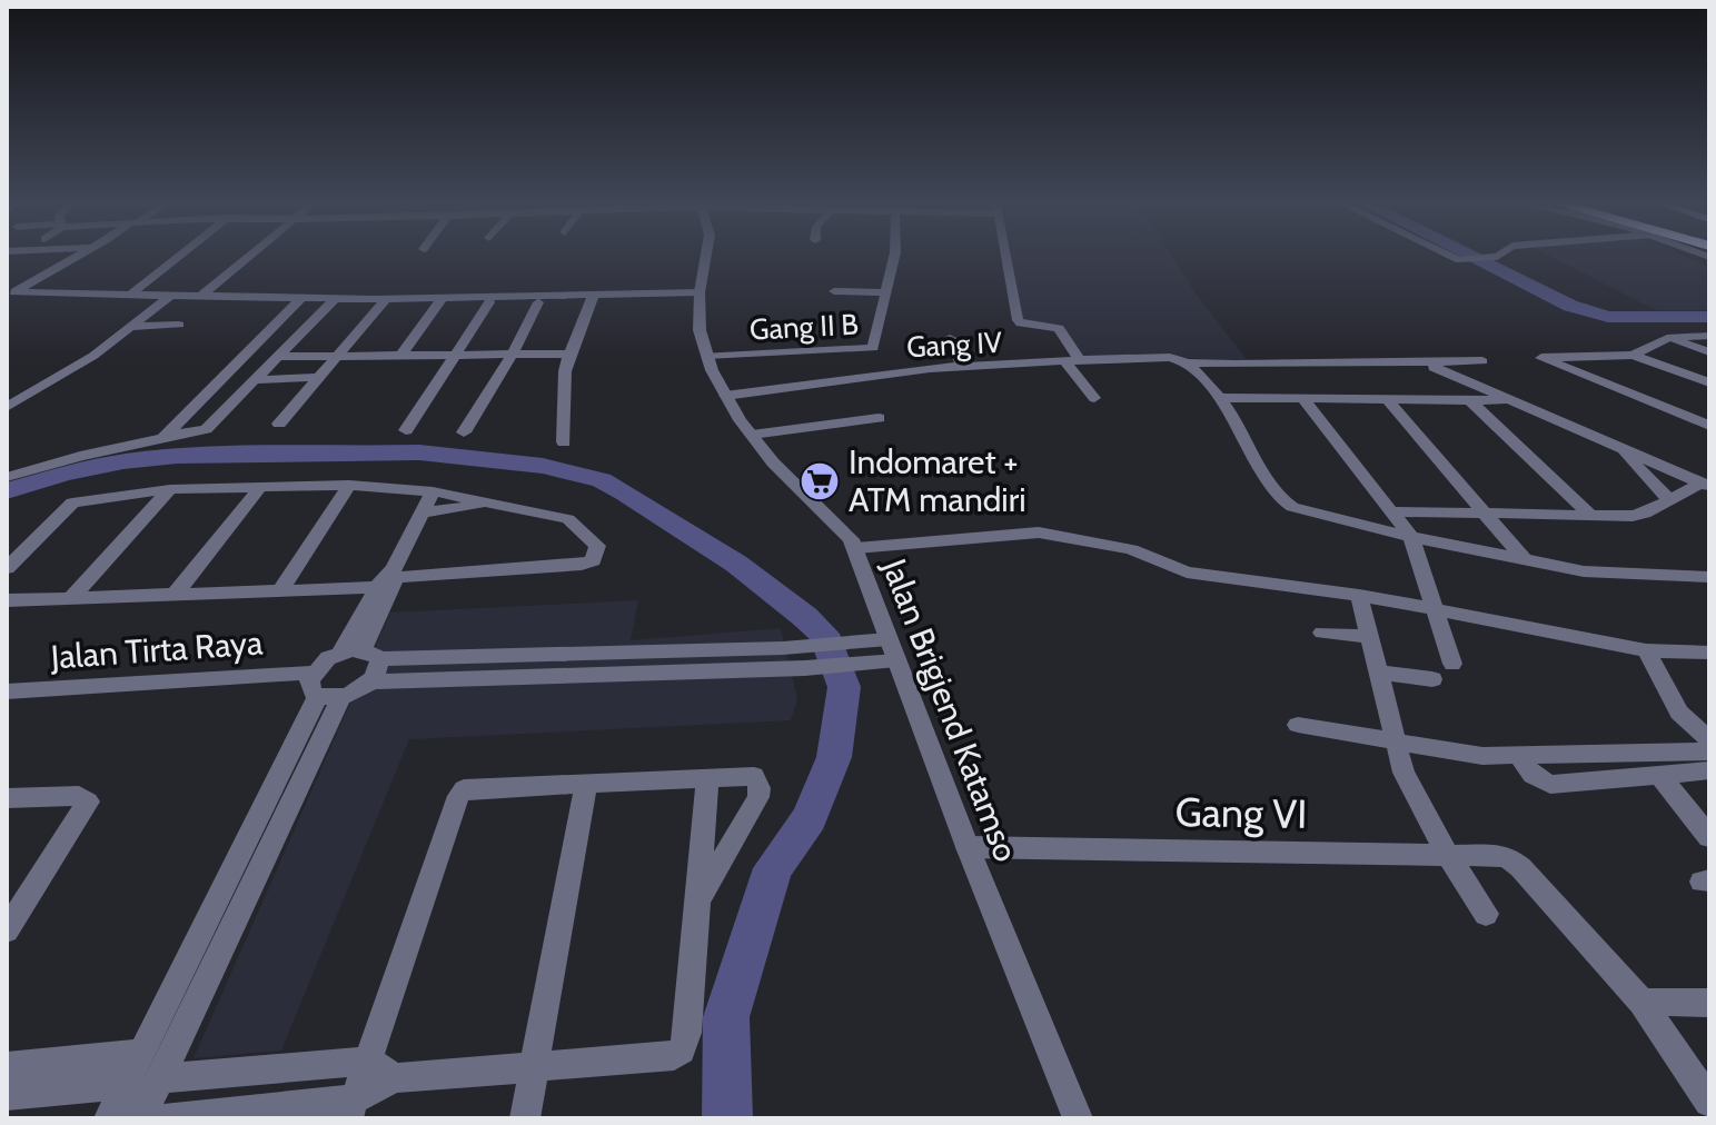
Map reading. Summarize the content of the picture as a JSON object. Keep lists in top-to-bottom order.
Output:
{
  "streets": {
    "street": [
      "Gang II B",
      "Gang IV",
      "Jalan Tirta Raya",
      "Jalan Brigjend Katamso",
      "Gang VI"
    ]
  },
  "crossings": [
    ["Gang II B", "Jalan Brigjend Katamso"],
    ["Gang IV", "Jalan Brigjend Katamso"],
    ["Jalan Brigjend Katamso", "Gang VI"]
  ],
  "places": {
    "supermarket": ["Indomaret + ATM mandiri"]
  }
}
